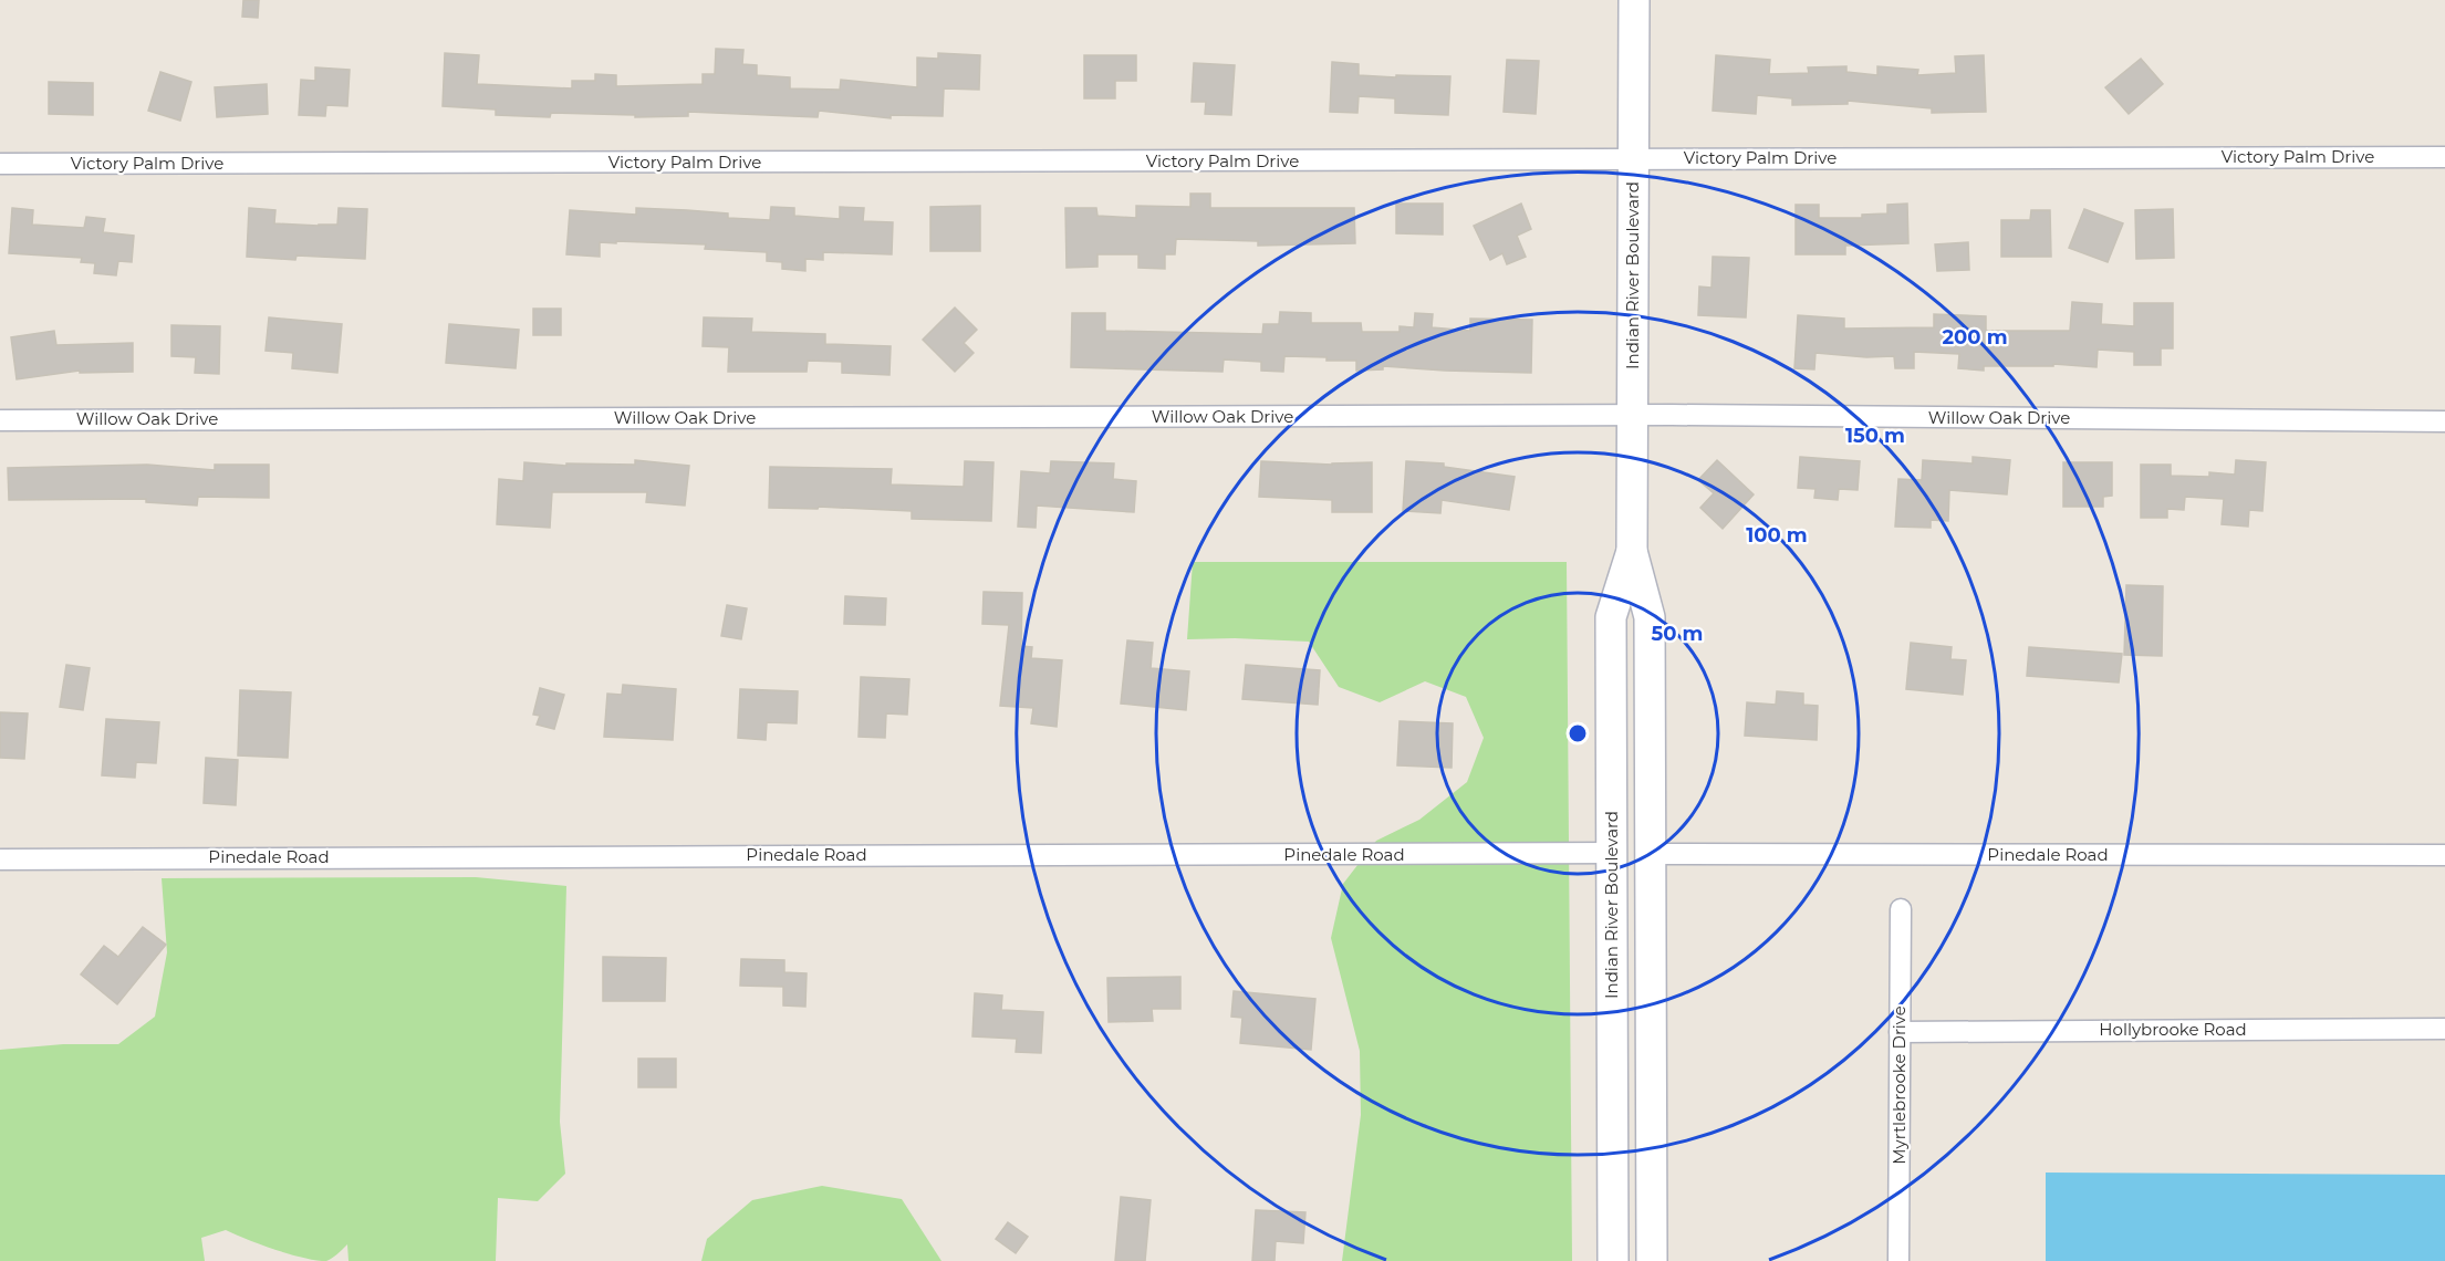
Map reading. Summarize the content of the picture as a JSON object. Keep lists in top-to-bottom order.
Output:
{
  "streets": {
    "main road": ["Indian River Boulevard"],
    "street": [
      "Victory Palm Drive",
      "Willow Oak Drive",
      "Pinedale Road",
      "Hollybrooke Road",
      "Myrtlebrooke Drive"
    ]
  },
  "crossings": [
    ["Victory Palm Drive", "Indian River Boulevard"],
    ["Indian River Boulevard", "Willow Oak Drive"],
    ["Indian River Boulevard", "Pinedale Road"],
    ["Hollybrooke Road", "Myrtlebrooke Drive"]
  ],
  "rings": [
    "200 m",
    "150 m",
    "100 m",
    "50 m"
  ]
}
